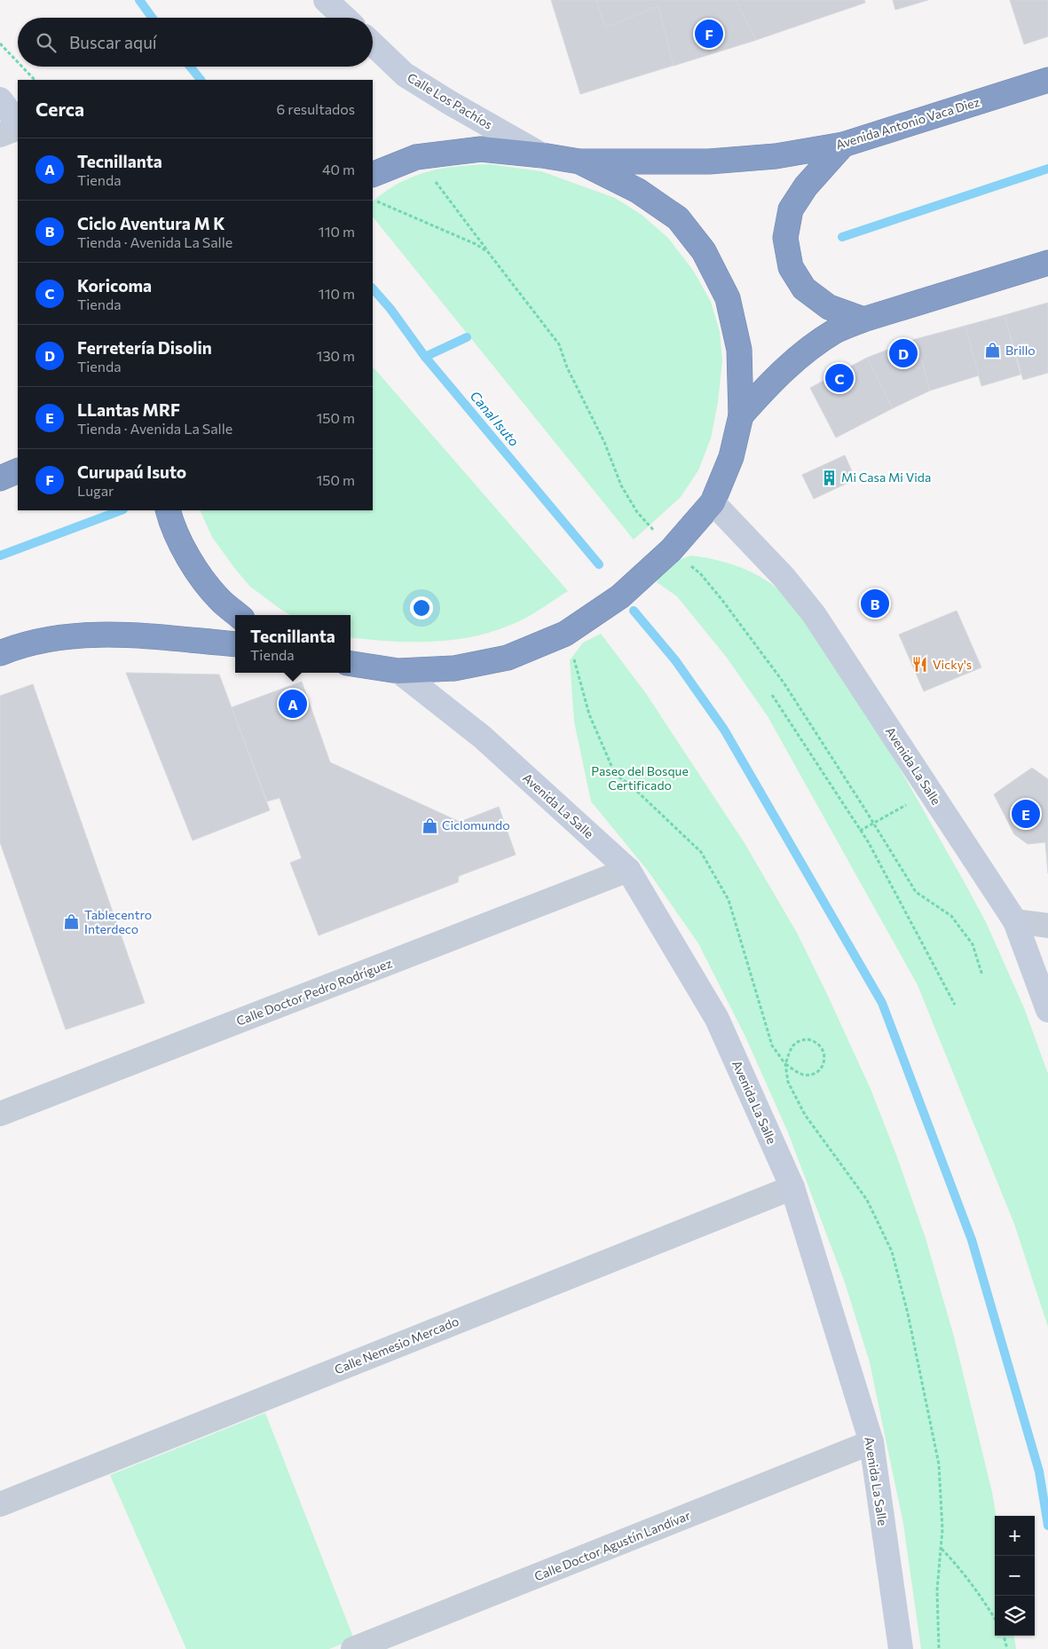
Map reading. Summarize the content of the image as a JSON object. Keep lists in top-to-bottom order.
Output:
{
  "streets": {
    "highway": ["Avenida Antonio Vaca Diez"],
    "main road": ["Calle Los Pachíos", "Avenida La Salle"],
    "street": ["Calle Doctor Pedro Rodríguez", "Calle Nemesio Mercado", "Calle Doctor Agustín Landívar"]
  },
  "crossings": [
    ["Avenida La Salle", "Calle Doctor Pedro Rodríguez"],
    ["Avenida La Salle", "Calle Nemesio Mercado"],
    ["Avenida La Salle", "Calle Doctor Agustín Landívar"]
  ],
  "water": ["Canal Isuto"],
  "parks": ["Paseo del Bosque Certificado"],
  "places": {
    "shop": ["Brillo", "Ciclomundo", "Tablecentro Interdeco"],
    "building": ["Mi Casa Mi Vida"],
    "restaurant": ["Vicky's"]
  },
  "page": {
    "pins": [
      "F",
      "D",
      "C",
      "B",
      "A",
      "E"
    ],
    "search": "Buscar aquí",
    "heading": ["Cerca", "6 resultados"],
    "list": [
      {
        "mark": "A",
        "name": "Tecnillanta",
        "note": "Tienda",
        "value": "40 m"
      },
      {
        "mark": "B",
        "name": "Ciclo Aventura M K",
        "note": "Tienda · Avenida La Salle",
        "value": "110 m"
      },
      {
        "mark": "C",
        "name": "Koricoma",
        "note": "Tienda",
        "value": "110 m"
      },
      {
        "mark": "D",
        "name": "Ferretería Disolin",
        "note": "Tienda",
        "value": "130 m"
      },
      {
        "mark": "E",
        "name": "LLantas MRF",
        "note": "Tienda · Avenida La Salle",
        "value": "150 m"
      },
      {
        "mark": "F",
        "name": "Curupaú Isuto",
        "note": "Lugar",
        "value": "150 m"
      }
    ],
    "popup": ["Tecnillanta", "Tienda"],
    "map_buttons": ["+", "−"]
  }
}
